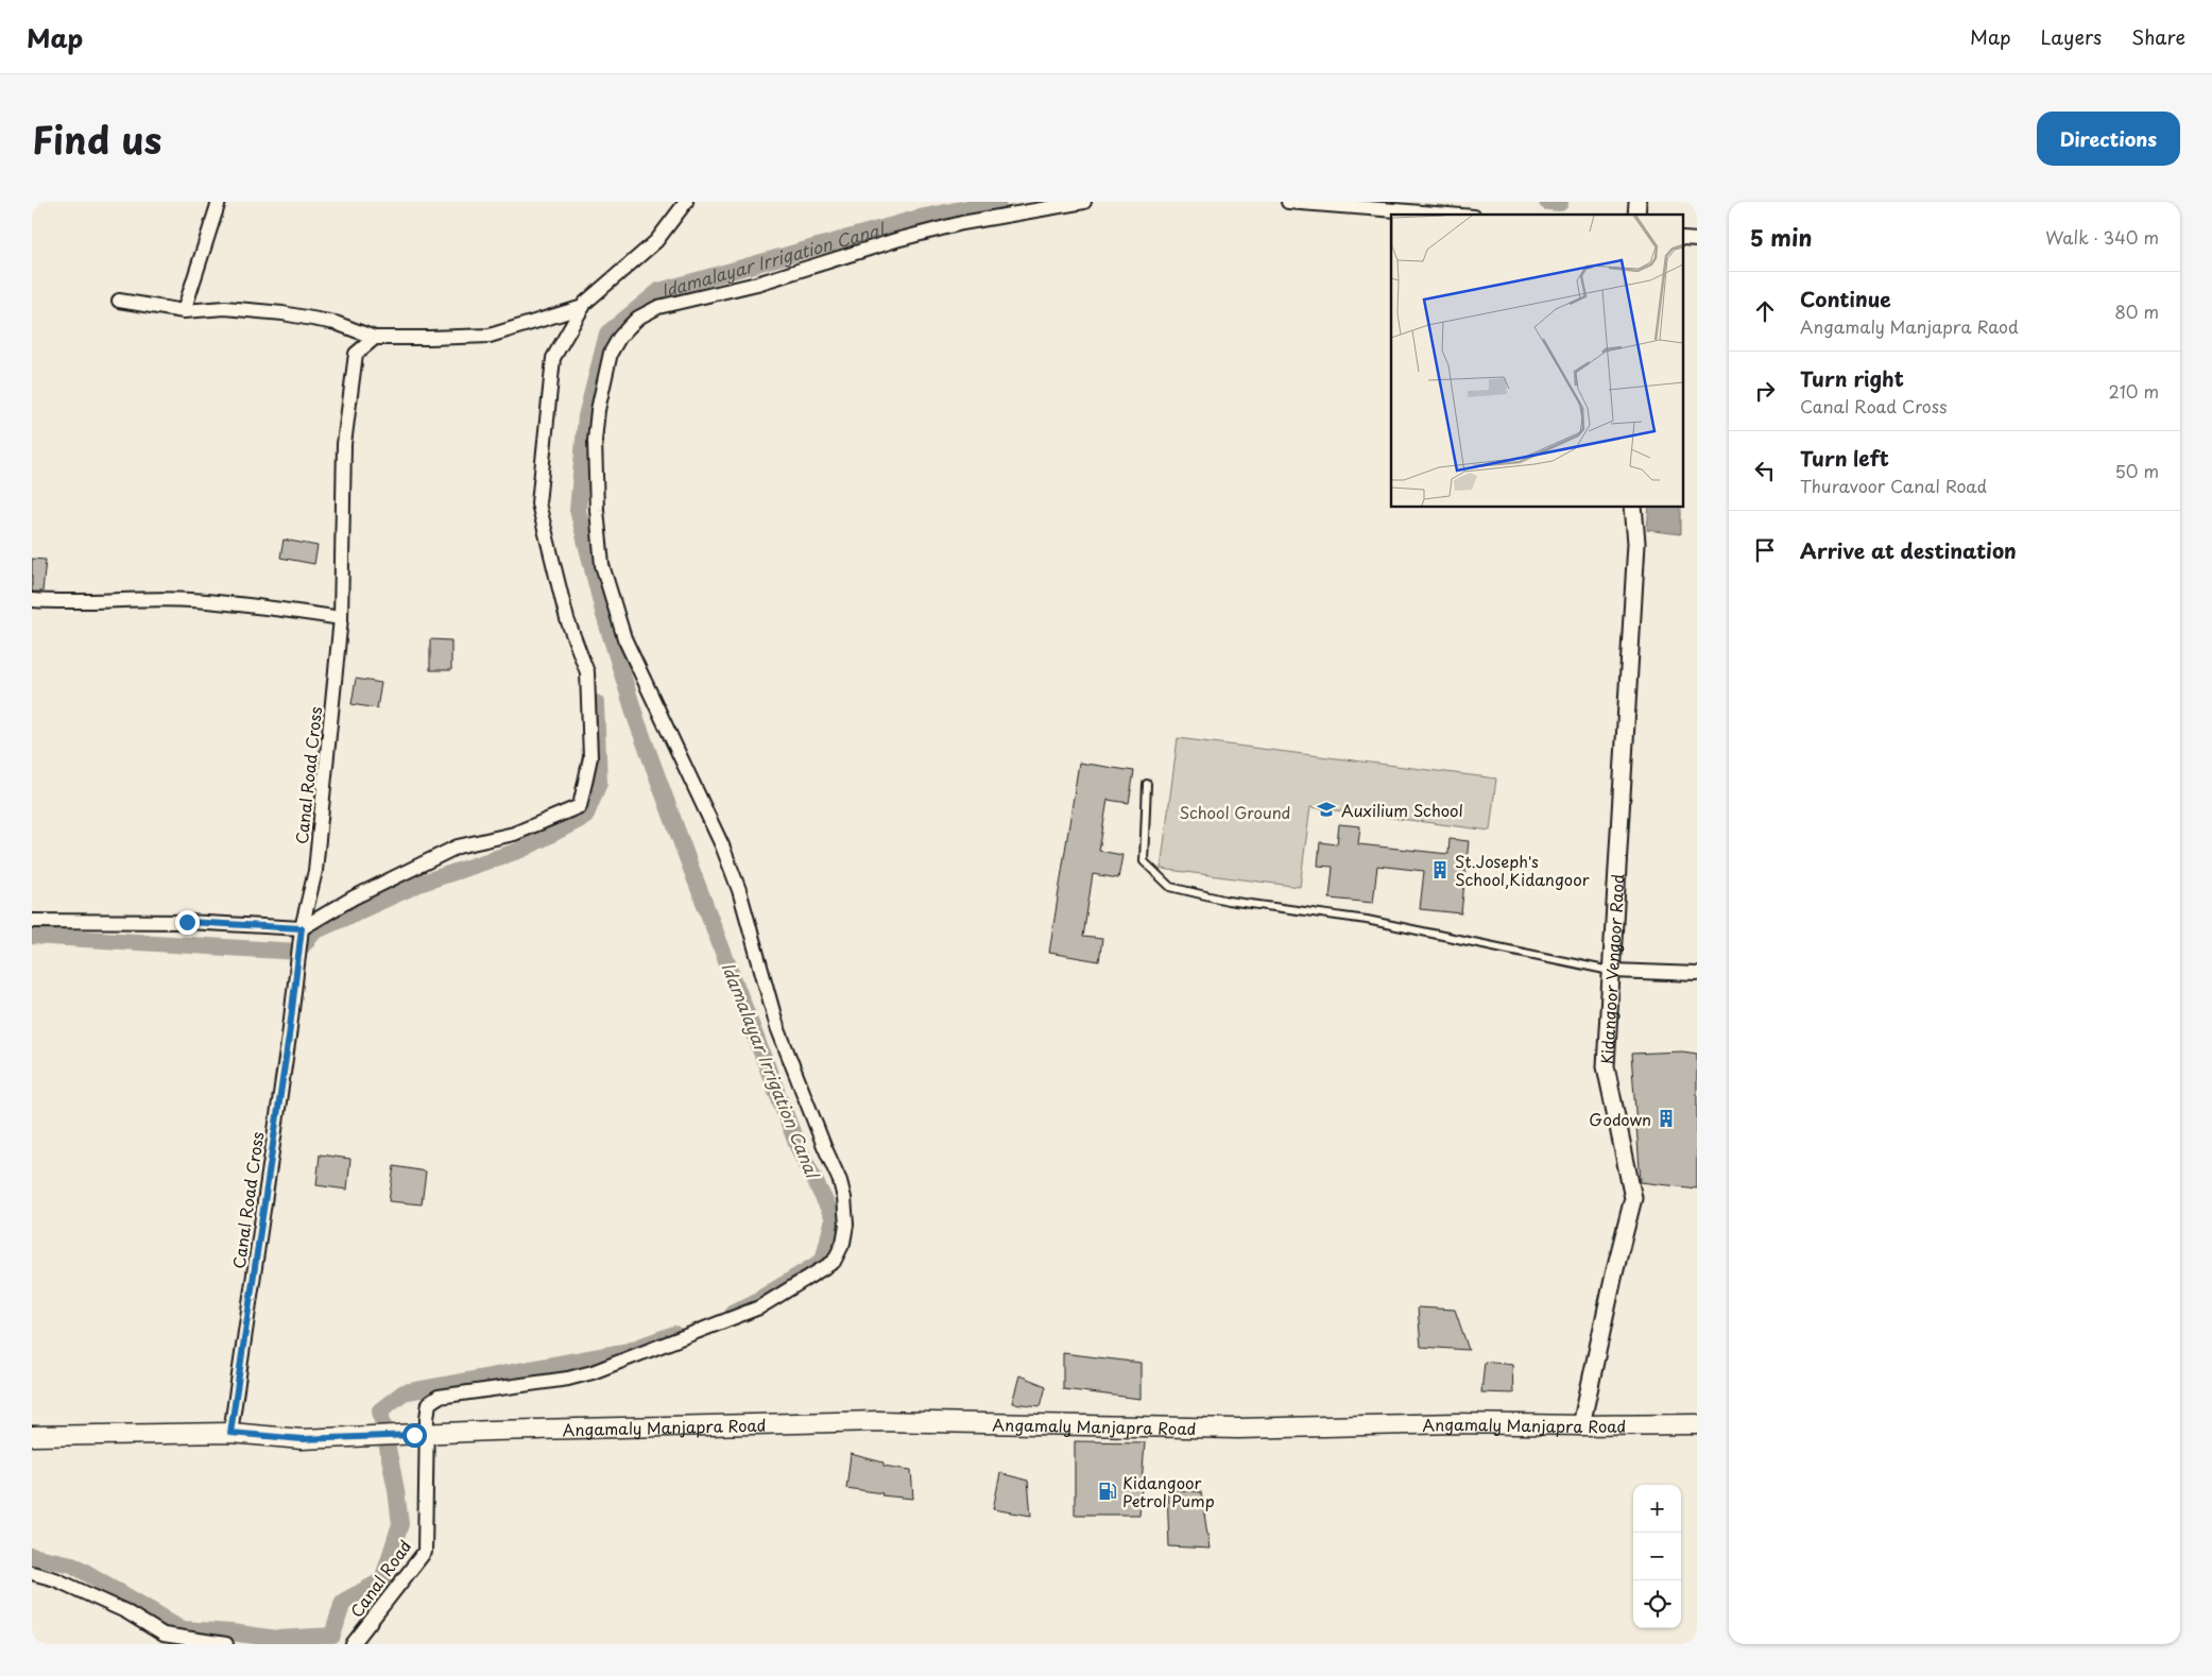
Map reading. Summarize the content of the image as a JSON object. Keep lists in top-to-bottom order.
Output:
{
  "streets": {
    "main road": ["Angamaly Manjapra Road"],
    "street": ["Canal Road Cross", "Kidangoor Vengoor Raod", "Canal Road"]
  },
  "crossings": [
    ["Canal Road Cross", "Angamaly Manjapra Road"],
    ["Kidangoor Vengoor Raod", "Angamaly Manjapra Road"],
    ["Angamaly Manjapra Road", "Canal Road"]
  ],
  "water": ["Idamalayar Irrigation Canal"],
  "parks": ["School Ground"],
  "places": {
    "school or university": ["Auxilium School"],
    "building": ["St.Joseph's School,Kidangoor", "Godown"],
    "fuel station": ["Kidangoor Petrol Pump"]
  },
  "page": {
    "header": "Map",
    "nav": ["Map", "Layers", "Share"],
    "title": "Find us",
    "buttons": "Directions",
    "heading": ["5 min", "Walk · 340 m"],
    "list": [
      ["Continue", "Angamaly Manjapra Raod", "80 m"],
      ["Turn right", "Canal Road Cross", "210 m"],
      ["Turn left", "Thuravoor Canal Road", "50 m"],
      "Arrive at destination"
    ],
    "map_buttons": ["+", "−"]
  }
}
